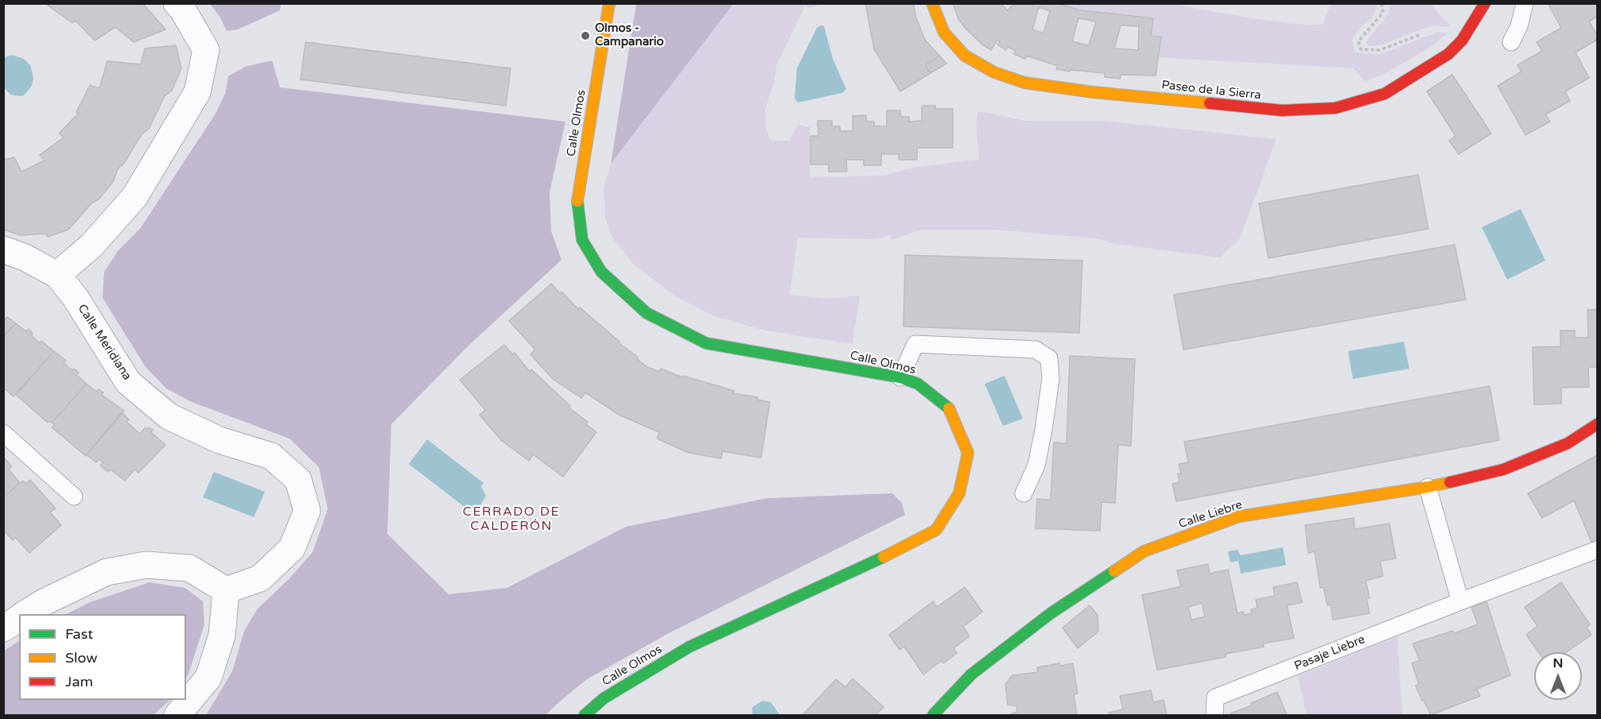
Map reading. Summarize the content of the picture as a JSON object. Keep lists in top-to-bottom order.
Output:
{
  "streets": {
    "street": [
      "Paseo de la Sierra",
      "Calle Olmos",
      "Calle Meridiana",
      "Calle Liebre"
    ],
    "lane": ["Pasaje Liebre"]
  },
  "districts": ["CERRADO DE CALDERÓN"],
  "places": ["Olmos - Campanario"],
  "legend": ["Fast", "Slow", "Jam"],
  "north": "top"
}
